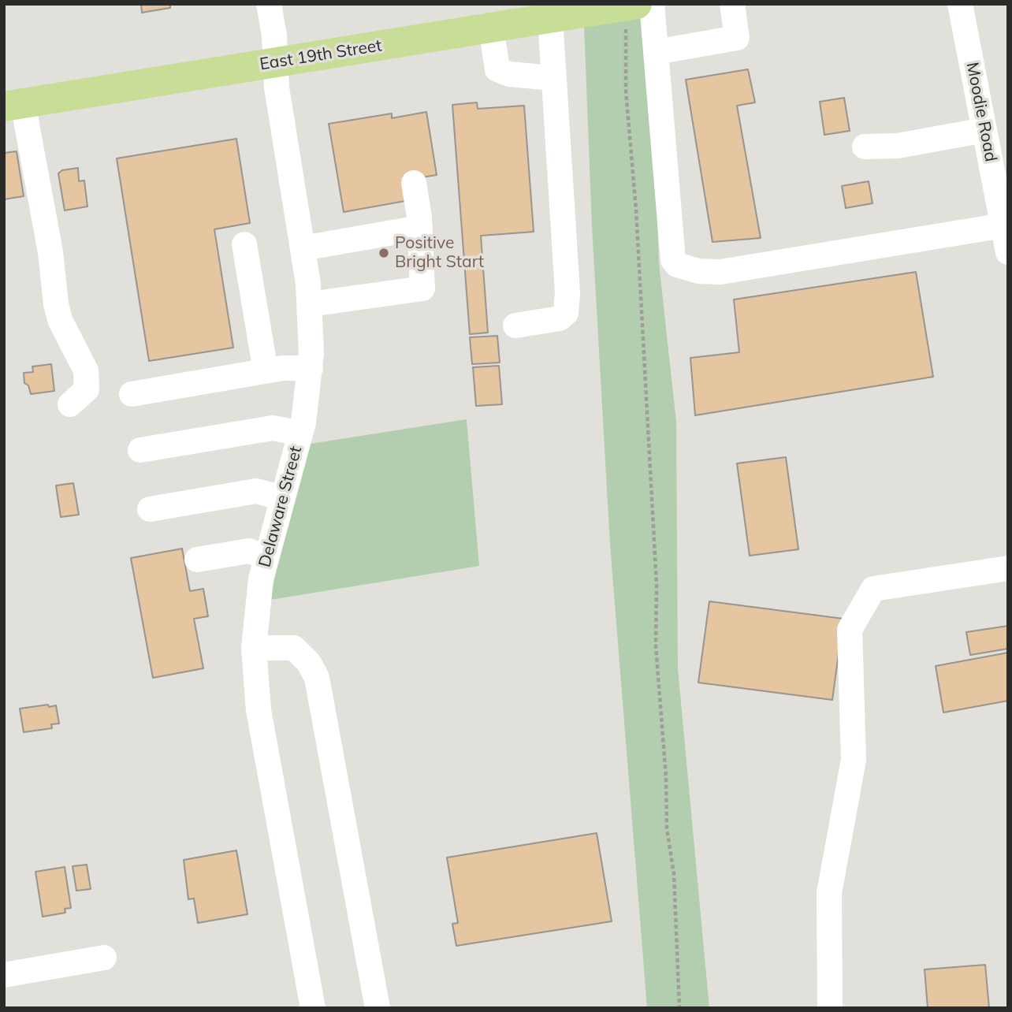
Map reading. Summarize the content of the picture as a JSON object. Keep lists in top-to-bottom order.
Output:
{
  "streets": {
    "main road": ["East 19th Street"],
    "street": ["Moodie Road", "Delaware Street"]
  },
  "crossings": [
    ["East 19th Street", "Delaware Street"]
  ],
  "places": ["Positive Bright Start"]
}
